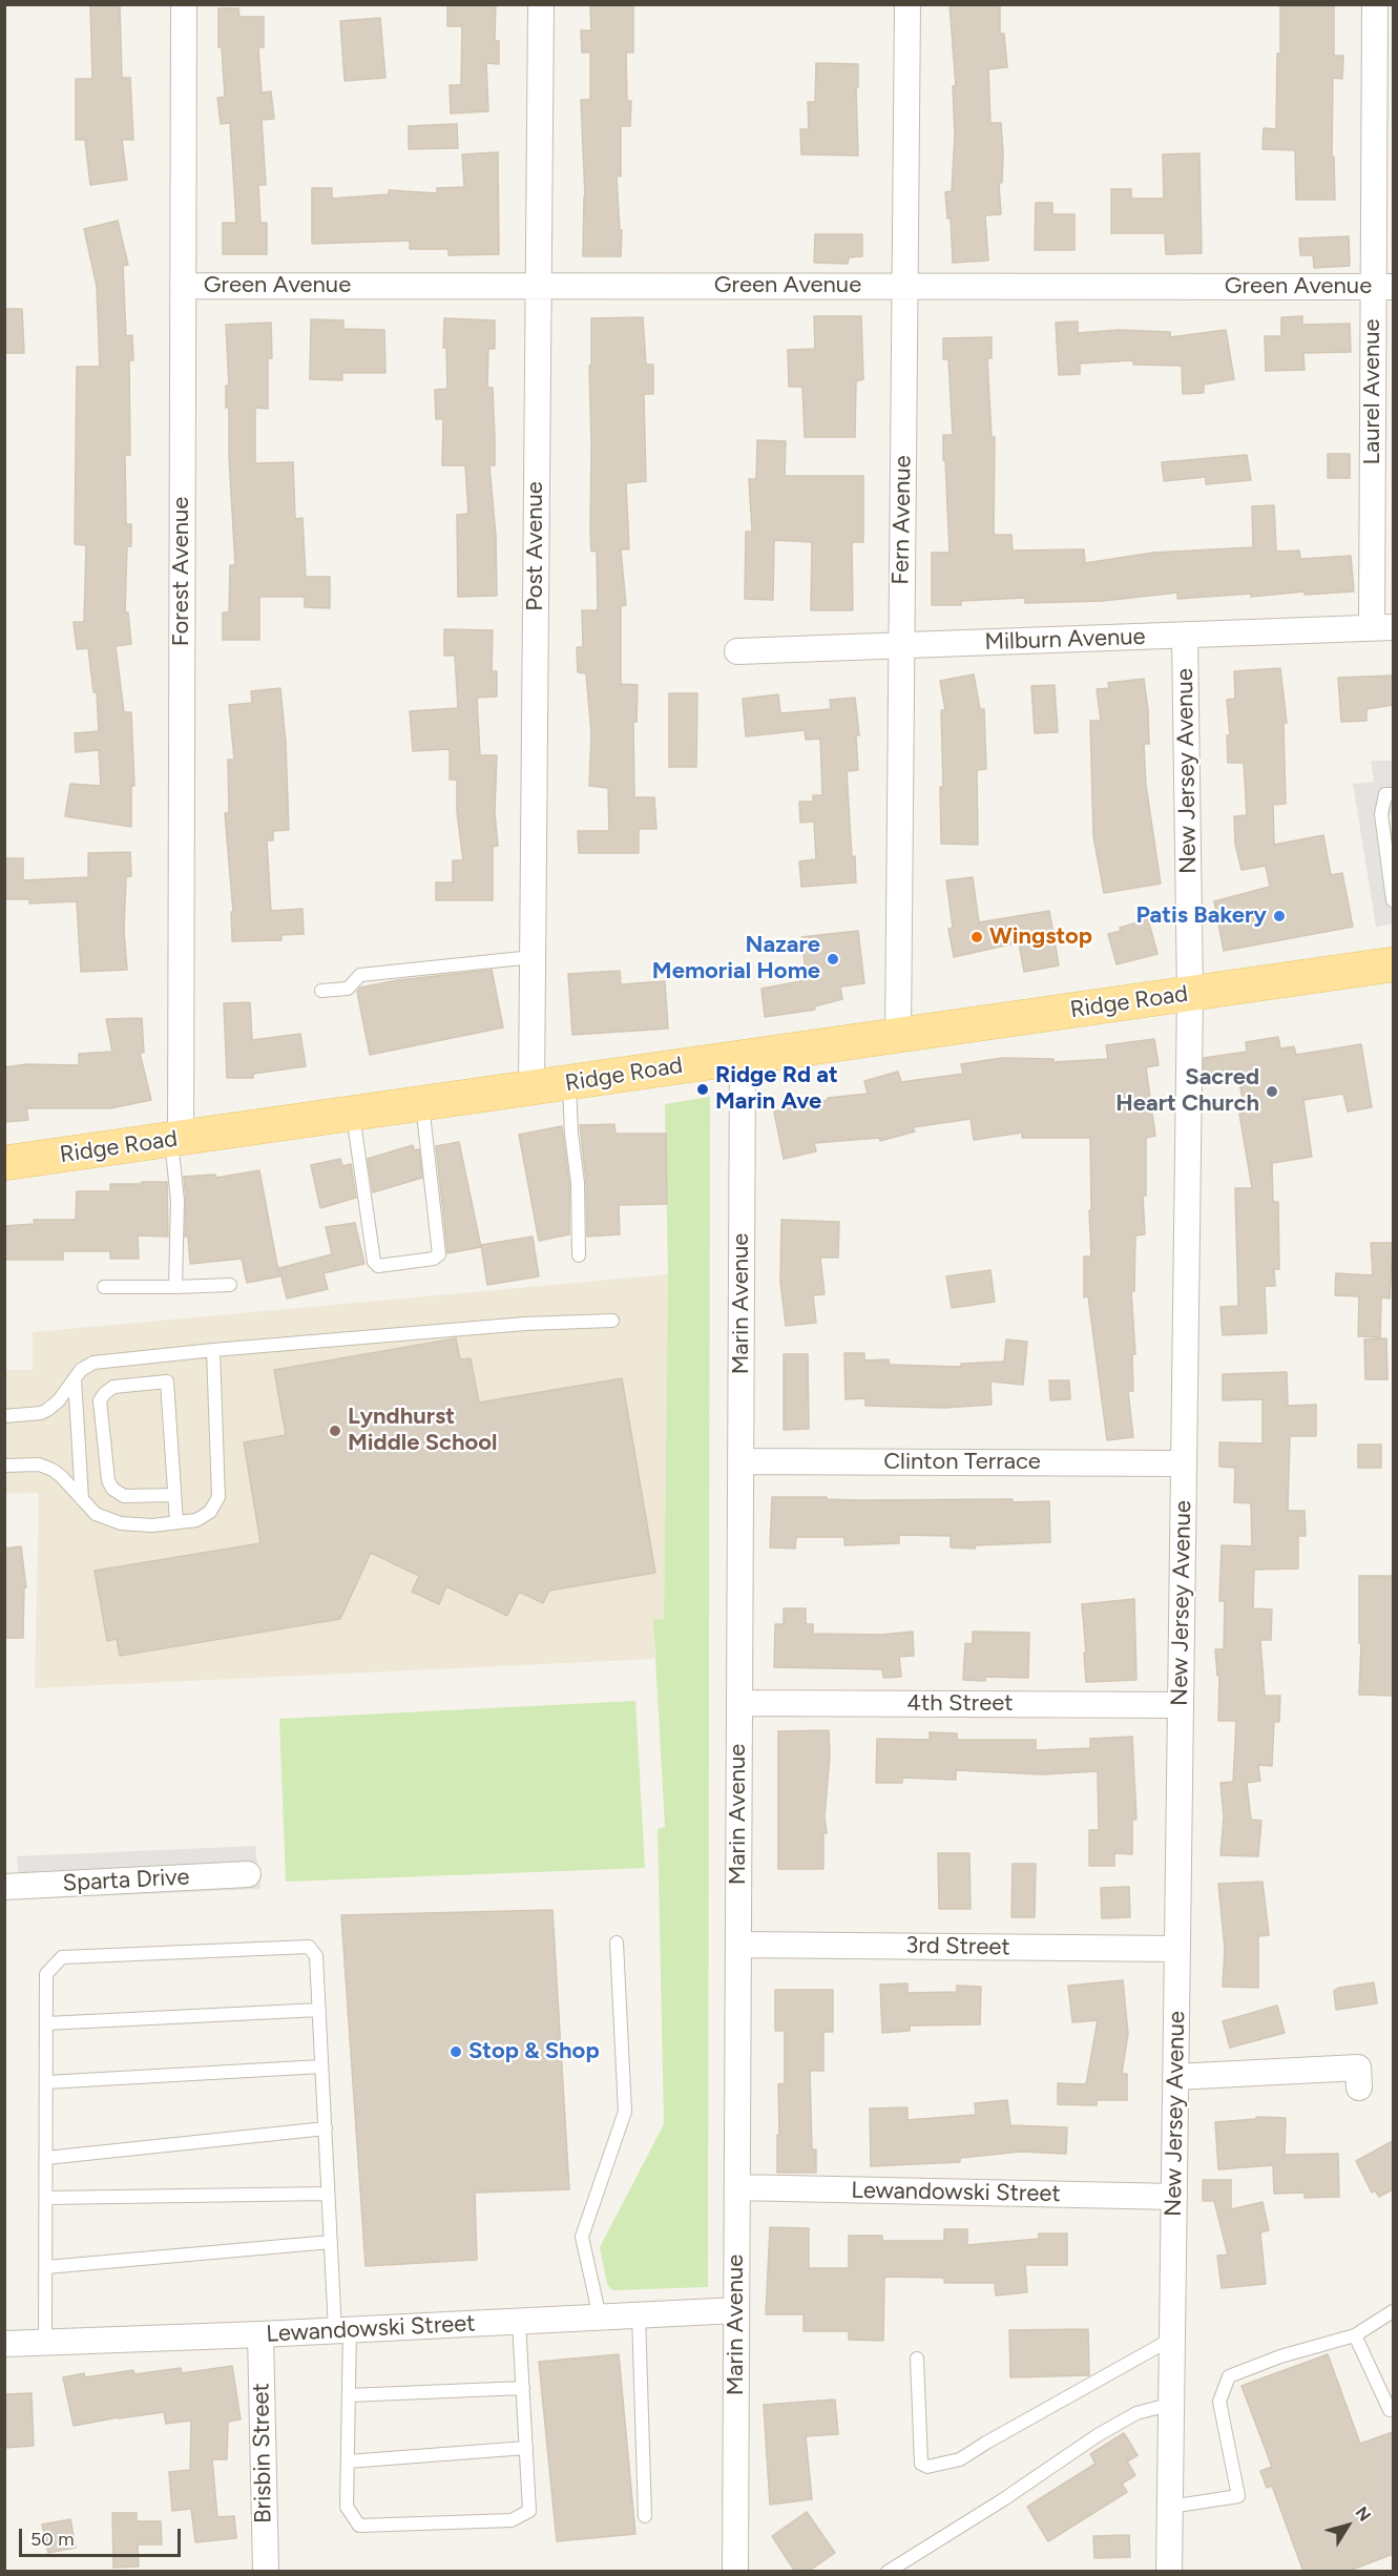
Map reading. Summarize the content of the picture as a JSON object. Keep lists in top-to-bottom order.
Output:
{
  "streets": {
    "main road": ["Ridge Road"],
    "street": [
      "Green Avenue",
      "Laurel Avenue",
      "Fern Avenue",
      "Post Avenue",
      "Forest Avenue",
      "Milburn Avenue",
      "New Jersey Avenue",
      "Marin Avenue",
      "Clinton Terrace",
      "4th Street",
      "Sparta Drive",
      "3rd Street",
      "Lewandowski Street",
      "Brisbin Street"
    ]
  },
  "crossings": [
    ["Green Avenue", "Laurel Avenue"],
    ["Green Avenue", "Fern Avenue"],
    ["Green Avenue", "Post Avenue"],
    ["Green Avenue", "Forest Avenue"],
    ["Laurel Avenue", "Milburn Avenue"],
    ["Fern Avenue", "Milburn Avenue"],
    ["Fern Avenue", "Ridge Road"],
    ["Post Avenue", "Ridge Road"],
    ["Forest Avenue", "Ridge Road"],
    ["Milburn Avenue", "New Jersey Avenue"],
    ["New Jersey Avenue", "Ridge Road"],
    ["New Jersey Avenue", "Clinton Terrace"],
    ["New Jersey Avenue", "4th Street"],
    ["New Jersey Avenue", "3rd Street"],
    ["New Jersey Avenue", "Lewandowski Street"],
    ["Ridge Road", "Marin Avenue"],
    ["Marin Avenue", "Clinton Terrace"],
    ["Marin Avenue", "4th Street"],
    ["Marin Avenue", "3rd Street"],
    ["Marin Avenue", "Lewandowski Street"],
    ["Lewandowski Street", "Brisbin Street"]
  ],
  "places": [
    "Patis Bakery",
    "Wingstop",
    "Nazare Memorial Home",
    "Ridge Rd at Marin Ave",
    "Sacred Heart Church",
    "Lyndhurst Middle School",
    "Stop & Shop"
  ],
  "scale_bar": "50 m",
  "north": "top right"
}
